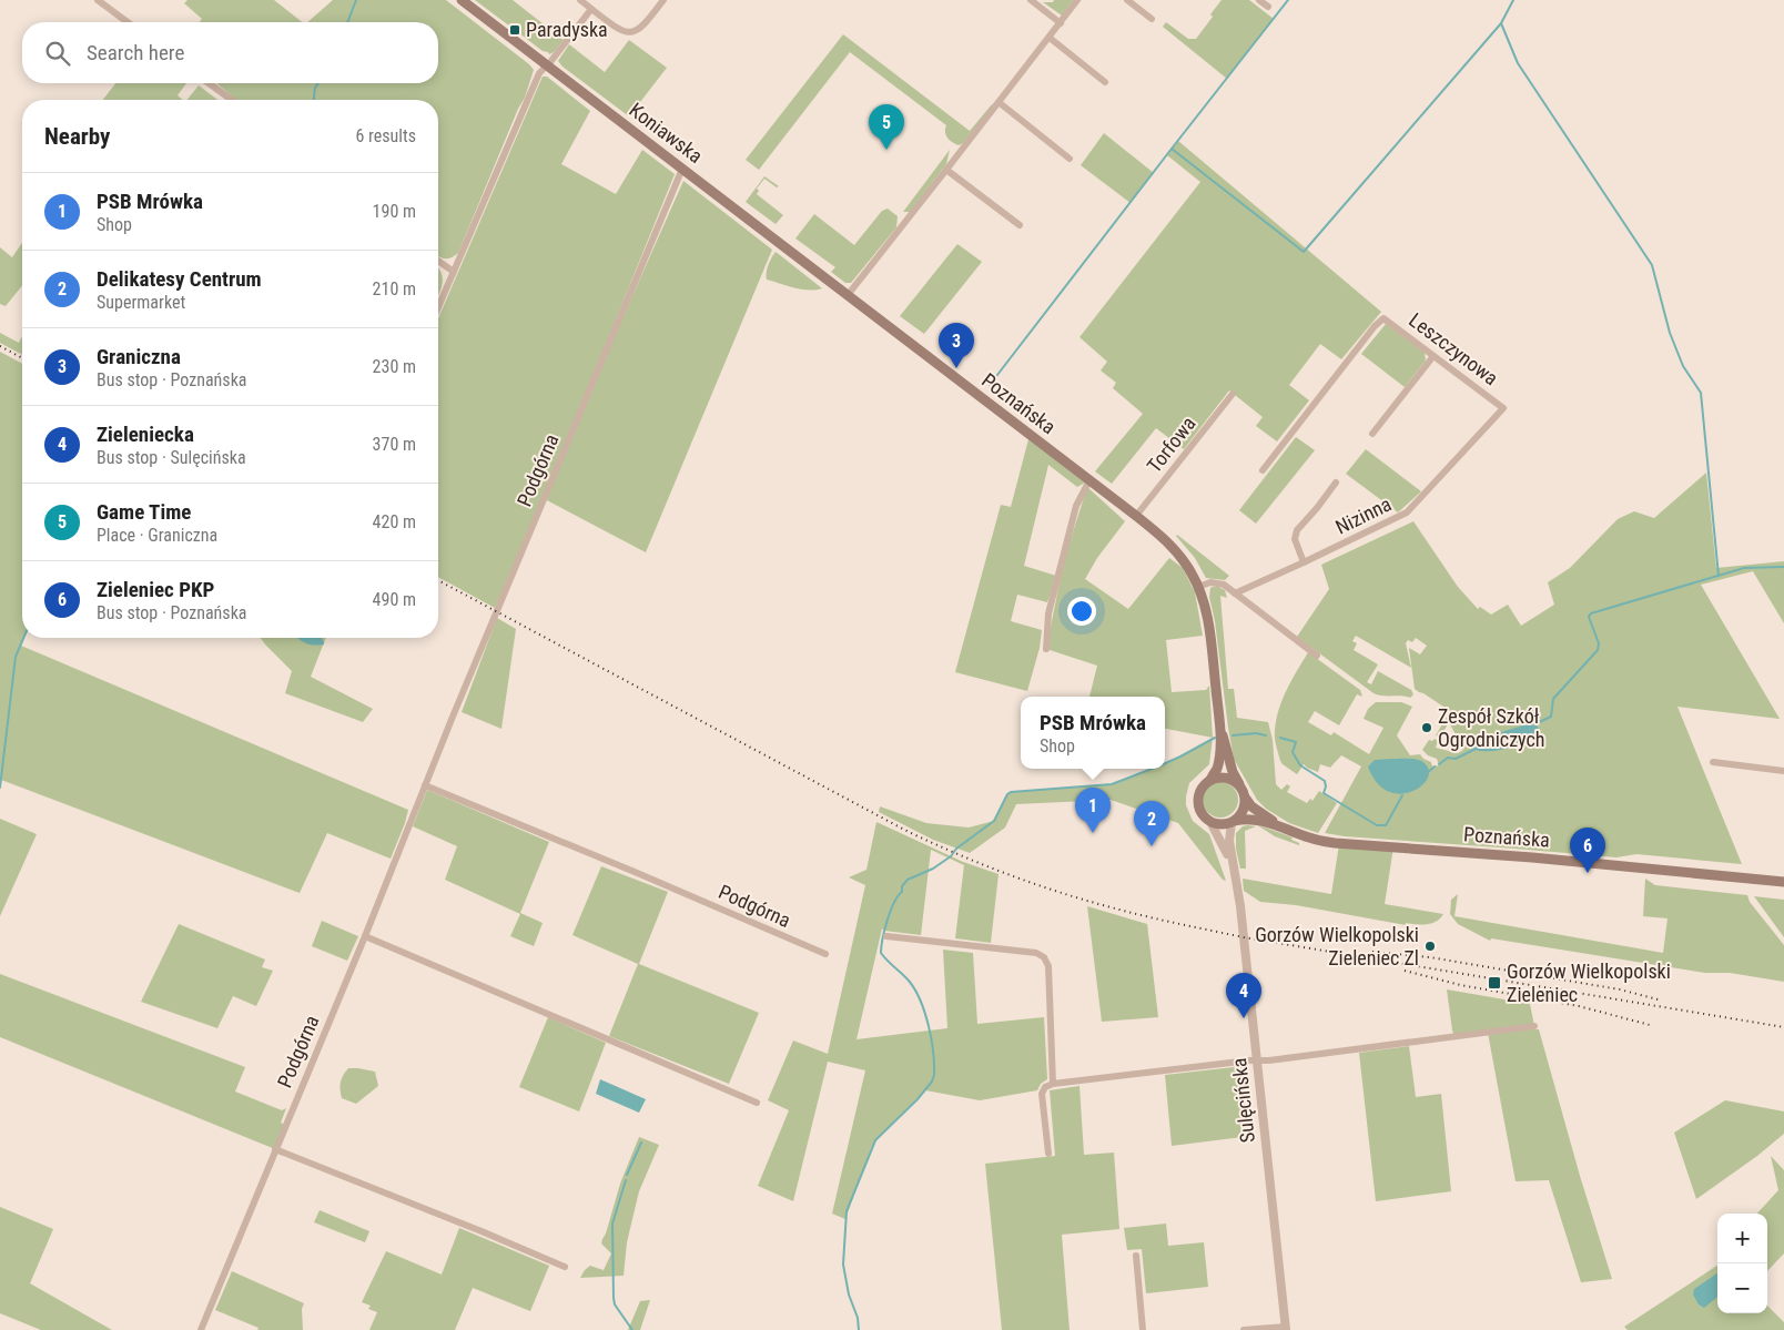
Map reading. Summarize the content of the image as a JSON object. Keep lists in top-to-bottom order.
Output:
{
  "streets": {
    "main road": ["Koniawska", "Poznańska"],
    "street": [
      "Leszczynowa",
      "Torfowa",
      "Podgórna",
      "Nizinna",
      "Sulęcińska"
    ]
  },
  "crossings": [
    ["Koniawska", "Poznańska"],
    ["Koniawska", "Podgórna"],
    ["Leszczynowa", "Nizinna"],
    ["Poznańska", "Torfowa"],
    ["Poznańska", "Sulęcińska"]
  ],
  "places": {
    "transit": ["Paradyska", "Gorzów Wielkopolski Zieleniec"],
    "other": ["Zespół Szkół Ogrodniczych", "Gorzów Wielkopolski Zieleniec Zl"]
  },
  "page": {
    "search": "Search here",
    "heading": ["Nearby", "6 results"],
    "pins": [
      "5",
      "3",
      "1",
      "2",
      "6",
      "4"
    ],
    "list": [
      {
        "mark": "1",
        "name": "PSB Mrówka",
        "note": "Shop",
        "value": "190 m"
      },
      {
        "mark": "2",
        "name": "Delikatesy Centrum",
        "note": "Supermarket",
        "value": "210 m"
      },
      {
        "mark": "3",
        "name": "Graniczna",
        "note": "Bus stop · Poznańska",
        "value": "230 m"
      },
      {
        "mark": "4",
        "name": "Zieleniecka",
        "note": "Bus stop · Sulęcińska",
        "value": "370 m"
      },
      {
        "mark": "5",
        "name": "Game Time",
        "note": "Place · Graniczna",
        "value": "420 m"
      },
      {
        "mark": "6",
        "name": "Zieleniec PKP",
        "note": "Bus stop · Poznańska",
        "value": "490 m"
      }
    ],
    "popup": ["PSB Mrówka", "Shop"],
    "map_buttons": ["+", "−"]
  }
}
